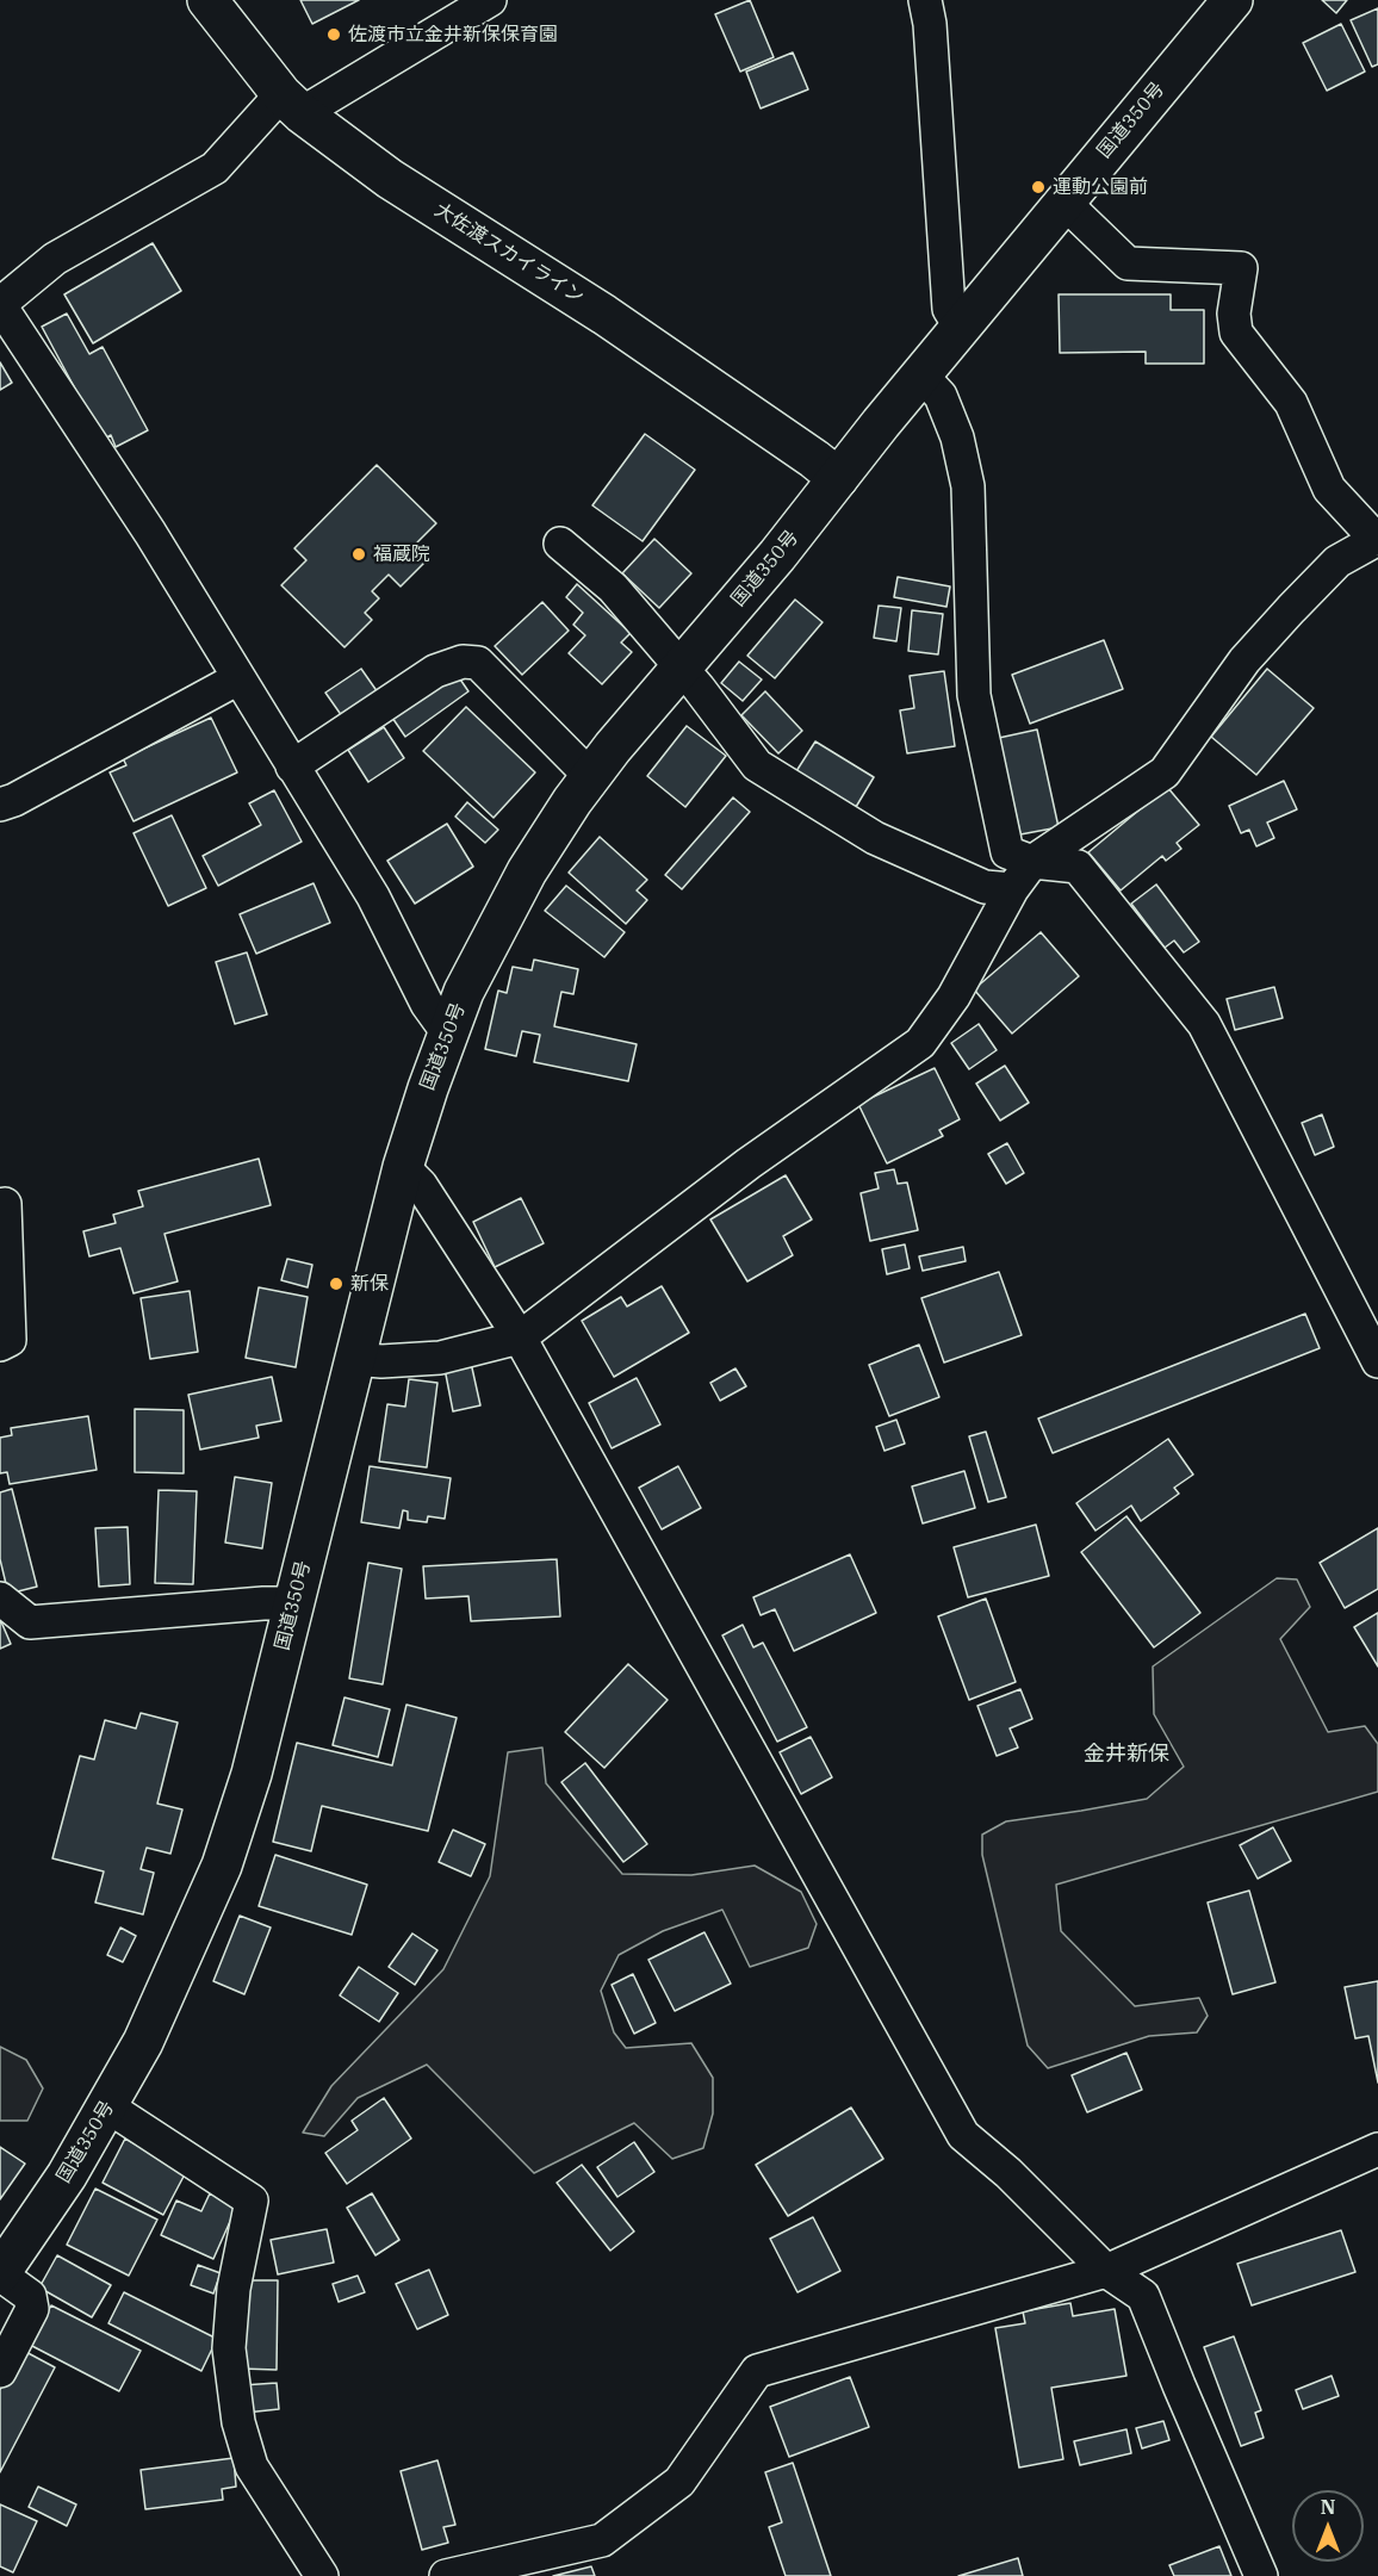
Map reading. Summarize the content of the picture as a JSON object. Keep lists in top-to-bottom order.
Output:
{
  "streets": {
    "main road": ["国道350号", "大佐渡スカイライン"]
  },
  "crossings": [
    ["国道350号", "大佐渡スカイライン"]
  ],
  "districts": ["金井新保"],
  "places": [
    "佐渡市立金井新保保育園",
    "運動公園前",
    "福蔵院",
    "新保"
  ],
  "north": "top"
}
